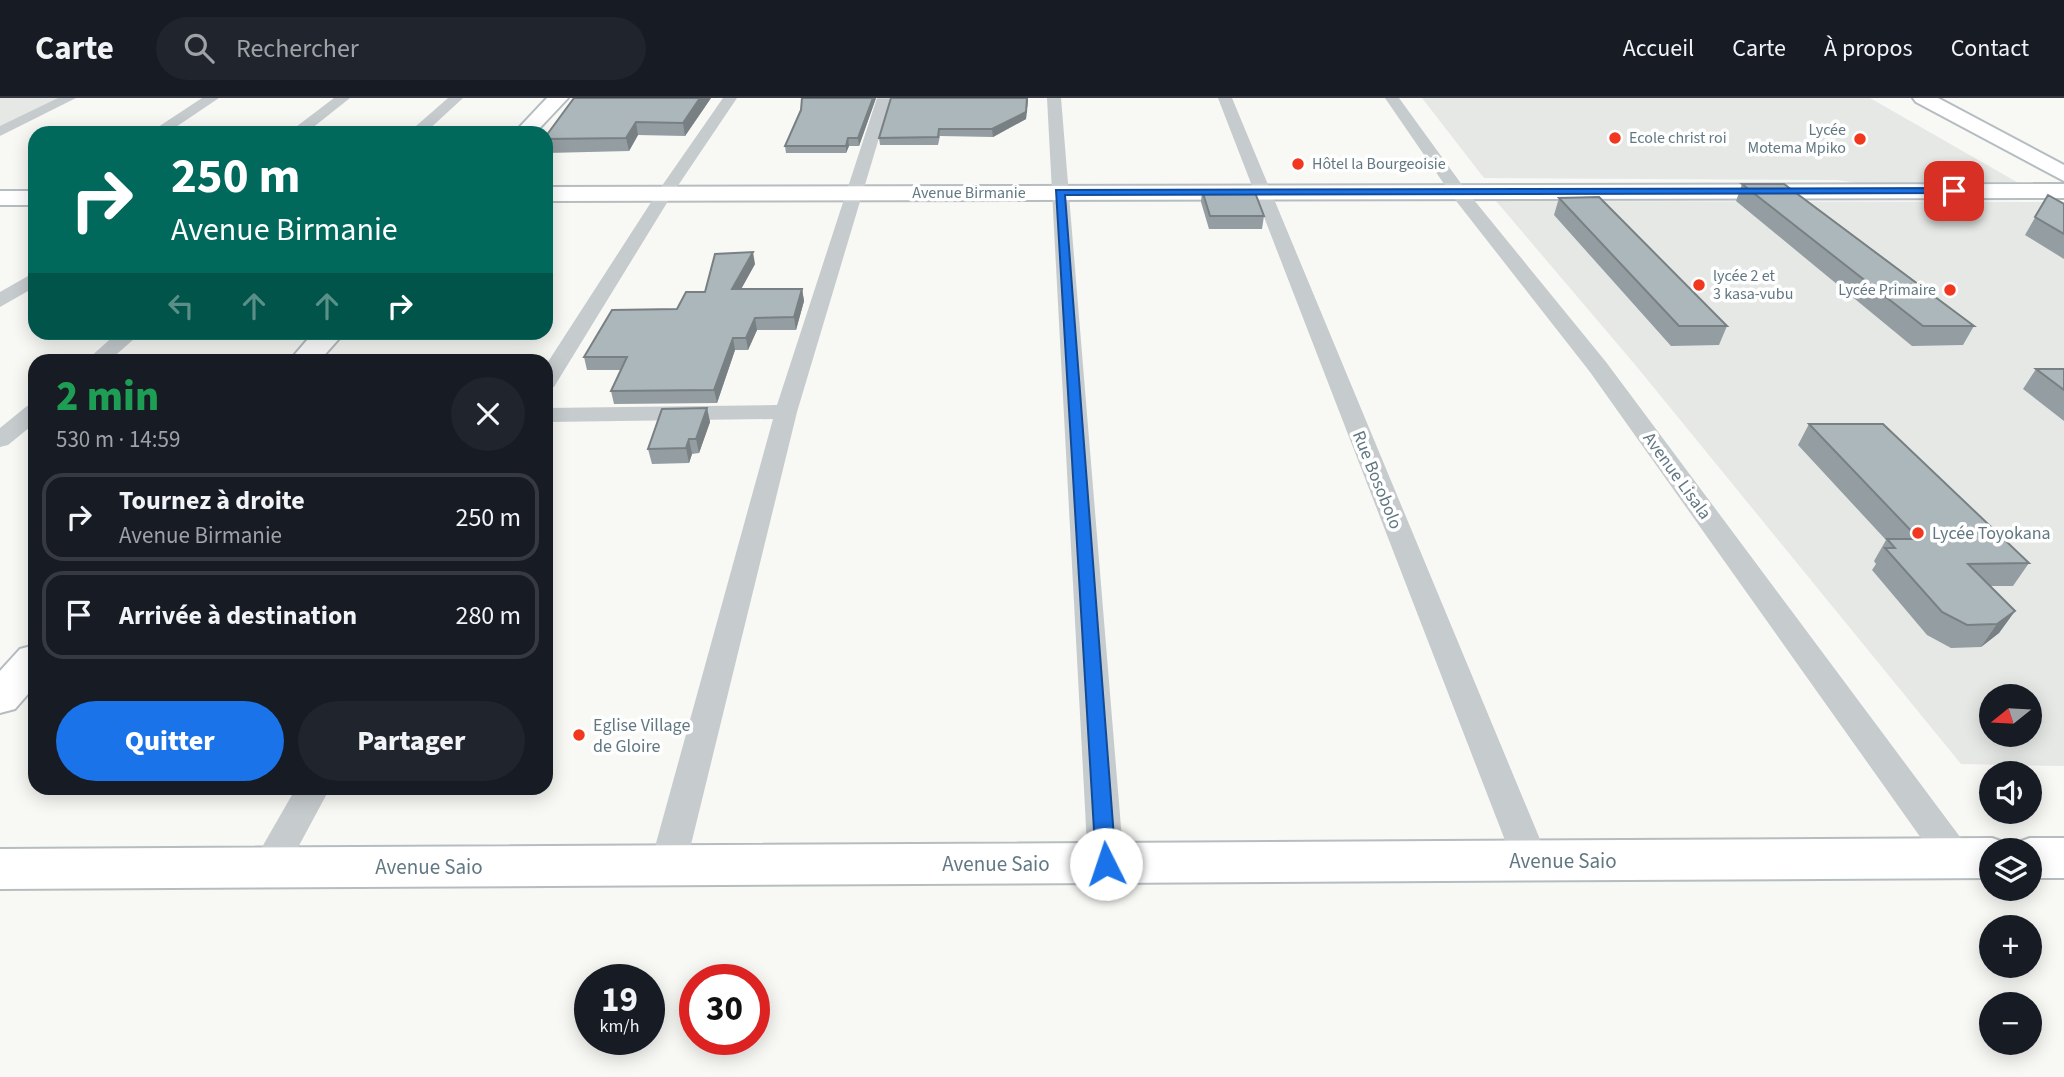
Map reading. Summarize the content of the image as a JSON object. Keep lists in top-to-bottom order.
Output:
{
  "streets": {
    "street": [
      "Avenue Birmanie",
      "Avenue Lisala",
      "Rue Bosobolo",
      "Avenue Saio"
    ]
  },
  "crossings": [
    ["Avenue Birmanie", "Avenue Lisala"],
    ["Avenue Birmanie", "Rue Bosobolo"],
    ["Avenue Lisala", "Avenue Saio"],
    ["Rue Bosobolo", "Avenue Saio"]
  ],
  "places": [
    "Ecole christ roi",
    "Lycée Motema Mpiko",
    "Hôtel la Bourgeoisie",
    "lycée 2 et 3 kasa-vubu",
    "Lycée Primaire",
    "Lycée Toyokana",
    "Eglise Village de Gloire"
  ],
  "north": "left",
  "page": {
    "header": "Carte",
    "search": "Rechercher",
    "nav": [
      "Accueil",
      "Carte",
      "À propos",
      "Contact"
    ],
    "turn": ["250 m", "Avenue Birmanie"],
    "heading": ["2 min", "530 m · 14:59"],
    "list": [
      {
        "name": "Tournez à droite",
        "note": "Avenue Birmanie",
        "value": "250 m"
      },
      {
        "name": "Arrivée à destination",
        "value": "280 m"
      }
    ],
    "map_buttons": ["+", "−"],
    "buttons": ["Quitter", "Partager"],
    "speed": "19 km/h",
    "limit": "30"
  }
}
